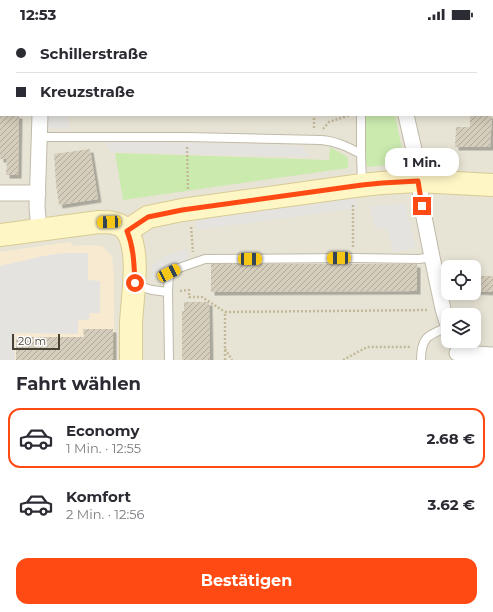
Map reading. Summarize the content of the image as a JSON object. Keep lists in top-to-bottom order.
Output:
{
  "scale_bar": "20 m",
  "page": {
    "status": "12:53",
    "banner": ["Schillerstraße", "Kreuzstraße"],
    "bubble": "1 Min.",
    "scale": "20 m",
    "heading": "Fahrt wählen",
    "list": [
      {
        "name": "Economy",
        "note": "1 Min. · 12:55",
        "value": "2.68 €"
      },
      {
        "name": "Komfort",
        "note": "2 Min. · 12:56",
        "value": "3.62 €"
      }
    ],
    "buttons": "Bestätigen"
  }
}
